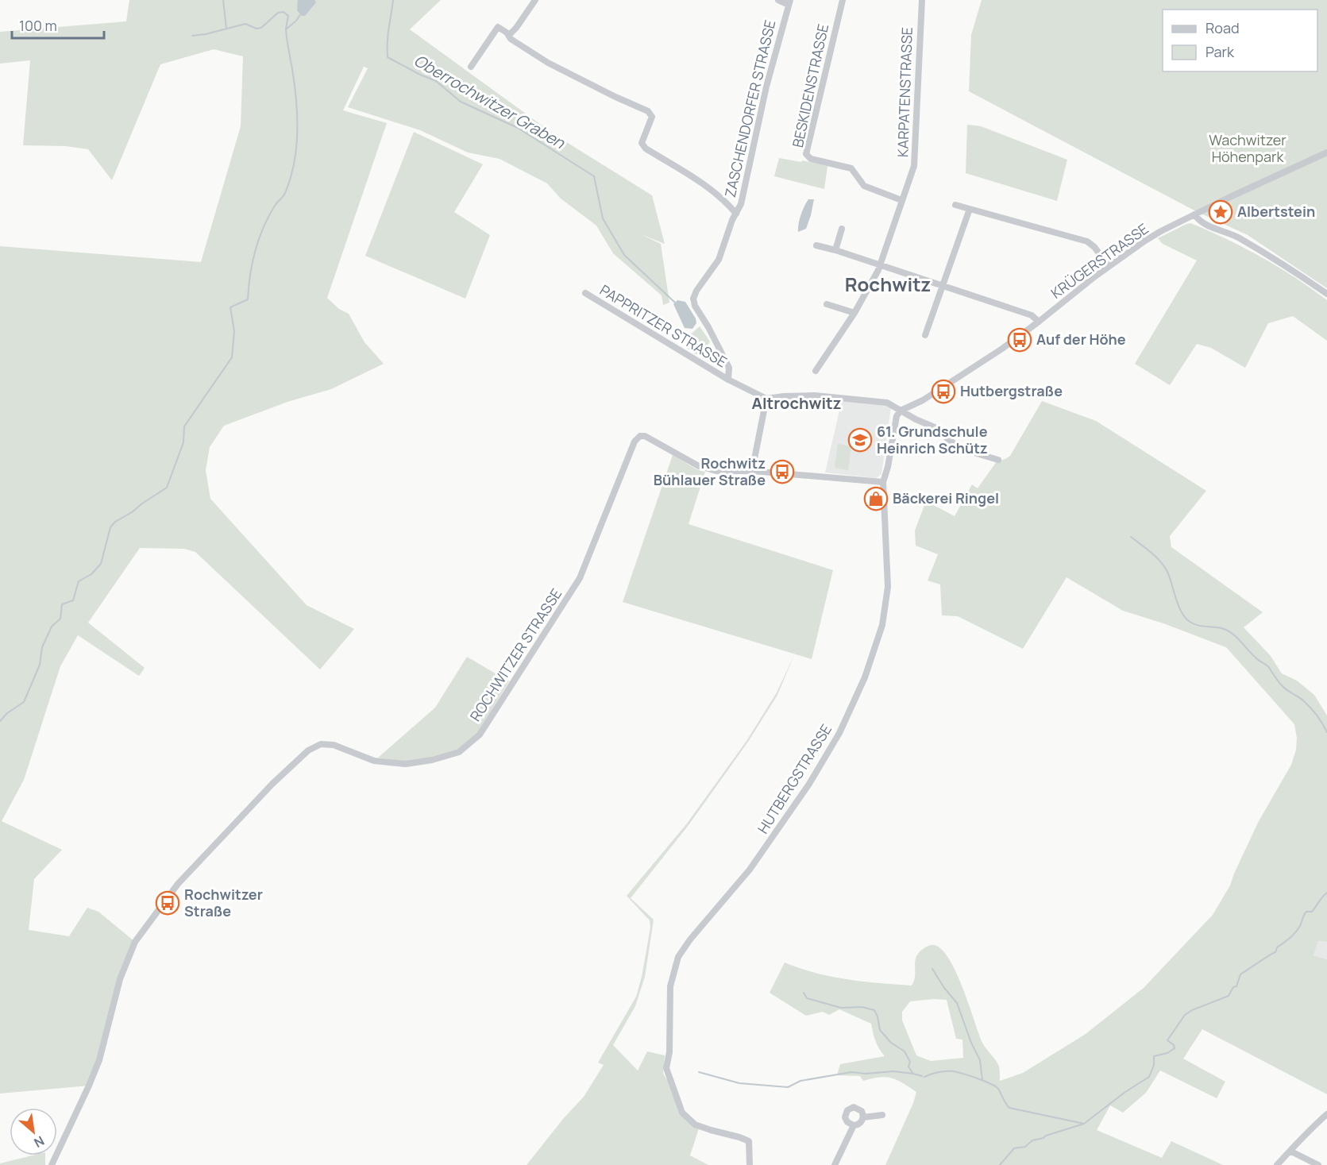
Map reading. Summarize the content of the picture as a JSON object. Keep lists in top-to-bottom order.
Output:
{
  "streets": {
    "street": [
      "BESKIDENSTRASSE",
      "KARPATENSTRASSE",
      "ZASCHENDORFER STRASSE",
      "KRÜGERSTRASSE",
      "PAPPRITZER STRASSE",
      "ROCHWITZER STRASSE",
      "HUTBERGSTRASSE"
    ]
  },
  "crossings": [
    ["BESKIDENSTRASSE", "KARPATENSTRASSE"],
    ["ZASCHENDORFER STRASSE", "PAPPRITZER STRASSE"],
    ["KRÜGERSTRASSE", "HUTBERGSTRASSE"]
  ],
  "districts": ["Rochwitz", "Altrochwitz"],
  "water": ["Oberrochwitzer Graben"],
  "parks": ["Wachwitzer Höhenpark"],
  "places": {
    "place": ["Albertstein"],
    "bus stop": [
      "Auf der Höhe",
      "Hutbergstraße",
      "Rochwitz Bühlauer Straße",
      "Rochwitzer Straße"
    ],
    "school or university": ["61. Grundschule Heinrich Schütz"],
    "shop": ["Bäckerei Ringel"]
  },
  "legend": ["Road", "Park"],
  "scale_bar": "100 m",
  "north": "bottom right"
}
